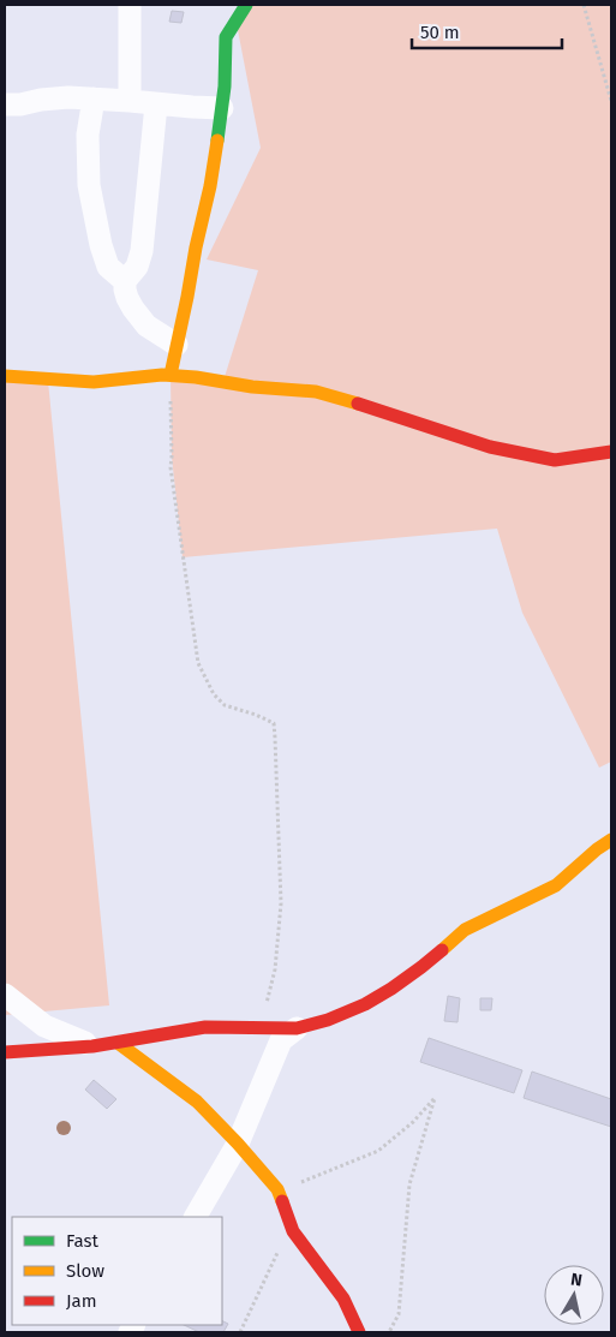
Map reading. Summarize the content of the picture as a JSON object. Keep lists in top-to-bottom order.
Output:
{
  "legend": ["Fast", "Slow", "Jam"],
  "scale_bar": "50 m",
  "north": "top"
}
